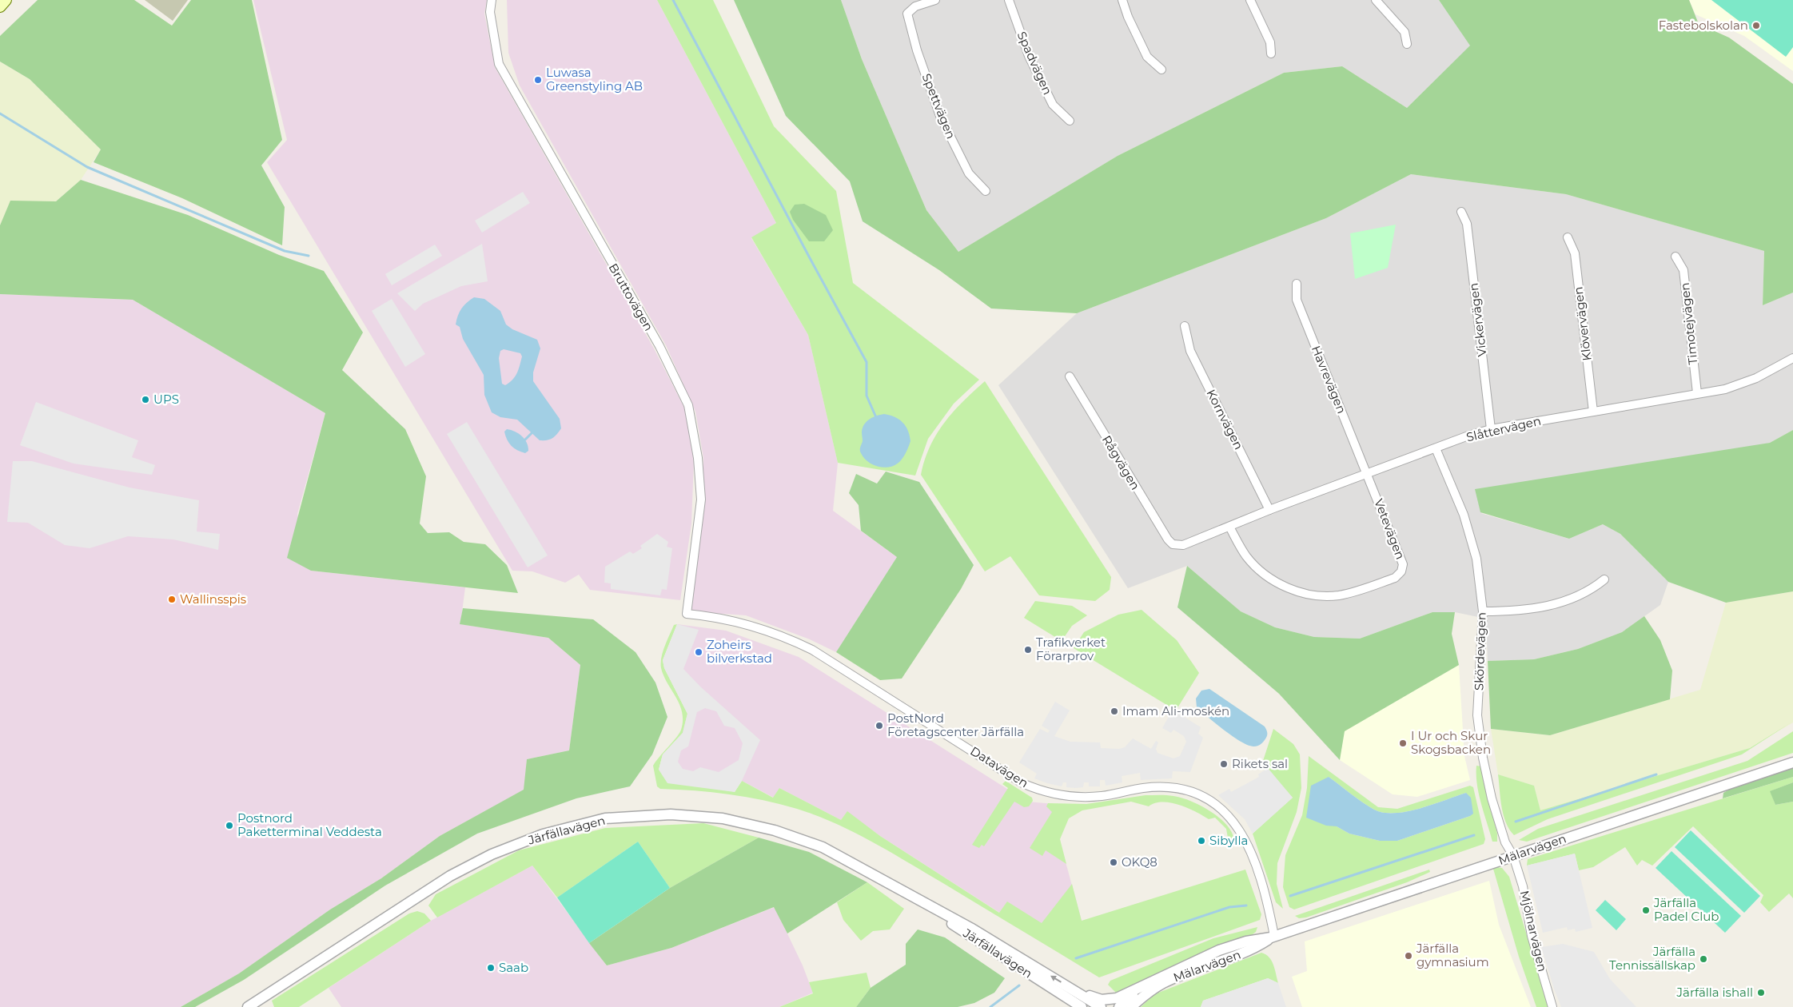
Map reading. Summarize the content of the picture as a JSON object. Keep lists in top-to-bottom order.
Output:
{
  "streets": {
    "street": [
      "Spadvägen",
      "Spettvägen",
      "Bruttovägen",
      "Vickervägen",
      "Klövervägen",
      "Timotejvägen",
      "Havrevägen",
      "Kornvägen",
      "Slåttervägen",
      "Rågvägen",
      "Vetevägen",
      "Skördevägen",
      "Datavägen",
      "Järfällavägen",
      "Mälarvägen",
      "Mjölnarvägen"
    ]
  },
  "crossings": [
    ["Bruttovägen", "Datavägen"],
    ["Vickervägen", "Slåttervägen"],
    ["Klövervägen", "Slåttervägen"],
    ["Timotejvägen", "Slåttervägen"],
    ["Havrevägen", "Slåttervägen"],
    ["Havrevägen", "Vetevägen"],
    ["Kornvägen", "Slåttervägen"],
    ["Slåttervägen", "Rågvägen"],
    ["Slåttervägen", "Vetevägen"],
    ["Slåttervägen", "Skördevägen"],
    ["Skördevägen", "Mälarvägen"],
    ["Skördevägen", "Mjölnarvägen"],
    ["Datavägen", "Mälarvägen"],
    ["Järfällavägen", "Mälarvägen"],
    ["Mälarvägen", "Mjölnarvägen"]
  ],
  "places": [
    "Fastebolskolan",
    "Luwasa Greenstyling AB",
    "UPS",
    "Wallinsspis",
    "Trafikverket Förarprov",
    "Zoheirs bilverkstad",
    "Imam Ali-moskén",
    "PostNord Företagscenter Järfälla",
    "I Ur och Skur Skogsbacken",
    "Rikets sal",
    "Postnord Paketterminal Veddesta",
    "Sibylla",
    "OKQ8",
    "Järfälla Padel Club",
    "Järfälla gymnasium",
    "Järfälla Tennissällskap",
    "Saab",
    "Järfälla ishall"
  ]
}
